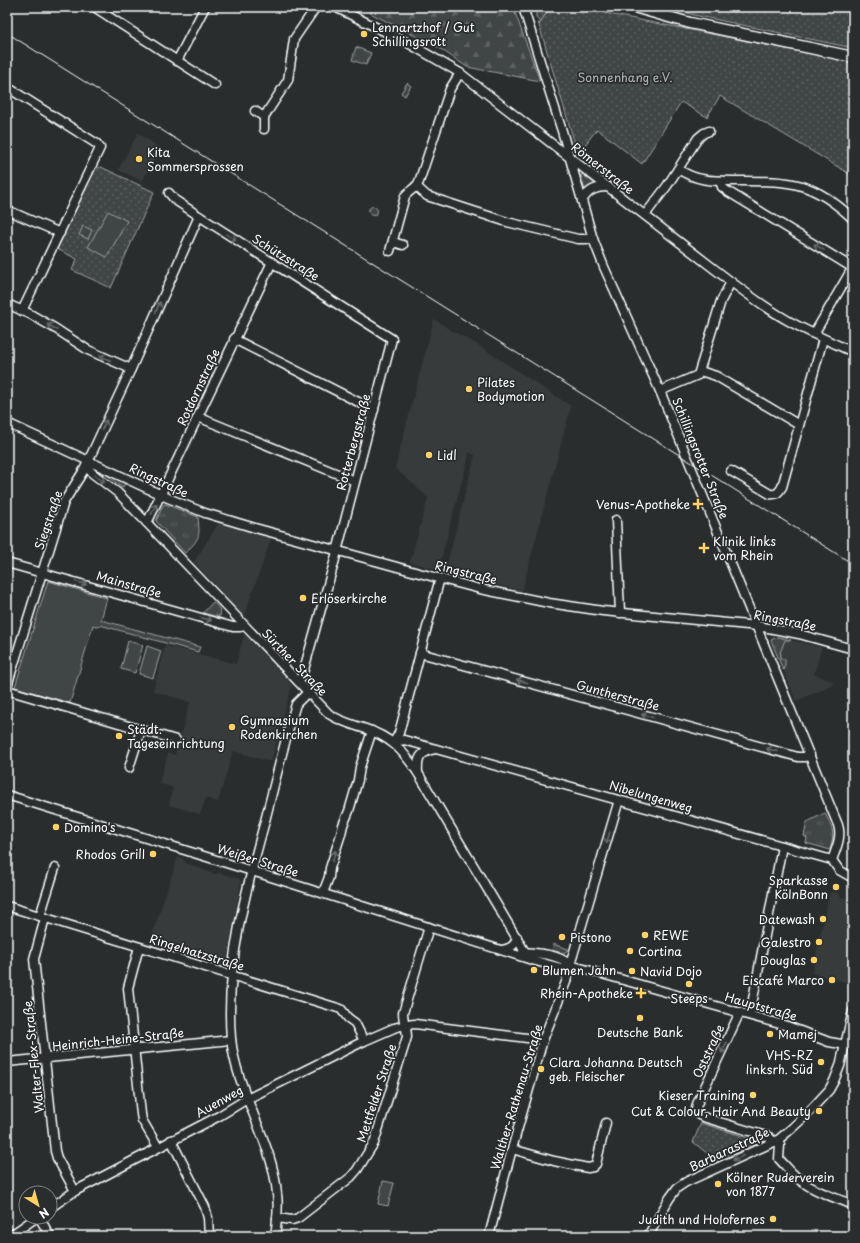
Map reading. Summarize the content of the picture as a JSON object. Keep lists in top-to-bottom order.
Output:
{
  "streets": {
    "street": [
      "Römerstraße",
      "Schützstraße",
      "Rotdornstraße",
      "Rotterbergstraße",
      "Schillingsrotter Straße",
      "Ringstraße",
      "Siegstraße",
      "Mainstraße",
      "Sürther Straße",
      "Guntherstraße",
      "Nibelungenweg",
      "Weißer Straße",
      "Ringelnatzstraße",
      "Hauptstraße",
      "Heinrich-Heine-Straße",
      "Oststraße",
      "Walter-Flex-Straße",
      "Mettfelder Straße",
      "Walther-Rathenau-Straße",
      "Auenweg",
      "Barbarastraße"
    ]
  },
  "crossings": [
    ["Römerstraße", "Schillingsrotter Straße"],
    ["Schützstraße", "Rotdornstraße"],
    ["Schützstraße", "Rotterbergstraße"],
    ["Schützstraße", "Siegstraße"],
    ["Rotdornstraße", "Ringstraße"],
    ["Rotdornstraße", "Sürther Straße"],
    ["Rotterbergstraße", "Ringstraße"],
    ["Rotterbergstraße", "Sürther Straße"],
    ["Schillingsrotter Straße", "Ringstraße"],
    ["Schillingsrotter Straße", "Guntherstraße"],
    ["Schillingsrotter Straße", "Nibelungenweg"],
    ["Ringstraße", "Siegstraße"],
    ["Ringstraße", "Sürther Straße"],
    ["Siegstraße", "Mainstraße"],
    ["Siegstraße", "Sürther Straße"],
    ["Mainstraße", "Sürther Straße"],
    ["Sürther Straße", "Nibelungenweg"],
    ["Sürther Straße", "Weißer Straße"],
    ["Sürther Straße", "Hauptstraße"],
    ["Nibelungenweg", "Walther-Rathenau-Straße"],
    ["Weißer Straße", "Hauptstraße"],
    ["Weißer Straße", "Mettfelder Straße"],
    ["Ringelnatzstraße", "Walter-Flex-Straße"],
    ["Ringelnatzstraße", "Auenweg"],
    ["Hauptstraße", "Oststraße"],
    ["Hauptstraße", "Walther-Rathenau-Straße"],
    ["Hauptstraße", "Barbarastraße"],
    ["Heinrich-Heine-Straße", "Walter-Flex-Straße"],
    ["Oststraße", "Barbarastraße"],
    ["Walter-Flex-Straße", "Auenweg"],
    ["Mettfelder Straße", "Auenweg"],
    ["Walther-Rathenau-Straße", "Auenweg"]
  ],
  "one_way": [
    "Siegstraße",
    "Mainstraße",
    "Guntherstraße",
    "Walther-Rathenau-Straße",
    "Barbarastraße"
  ],
  "parks": ["Sonnenhang e.V."],
  "places": {
    "other": [
      "Lennartzhof / Gut Schillingsrott",
      "Kita Sommersprossen",
      "Pilates Bodymotion",
      "Lidl",
      "Erlöserkirche",
      "Gymnasium Rodenkirchen",
      "Städt. Tageseinrichtung",
      "Domino's",
      "Rhodos Grill",
      "Sparkasse KölnBonn",
      "Datewash",
      "REWE",
      "Pistono",
      "Galestro",
      "Cortina",
      "Douglas",
      "Blumen Jahn",
      "Navid Dojo",
      "Eiscafé Marco",
      "Steeps",
      "Deutsche Bank",
      "Mamej",
      "VHS-RZ linksrh. Süd",
      "Clara Johanna Deutsch geb. Fleischer",
      "Kieser Training",
      "Cut & Colour, Hair And Beauty",
      "Kölner Ruderverein von 1877",
      "Judith und Holofernes"
    ],
    "health": ["Venus-Apotheke", "Klinik links vom Rhein", "Rhein-Apotheke"]
  },
  "north": "bottom right"
}
